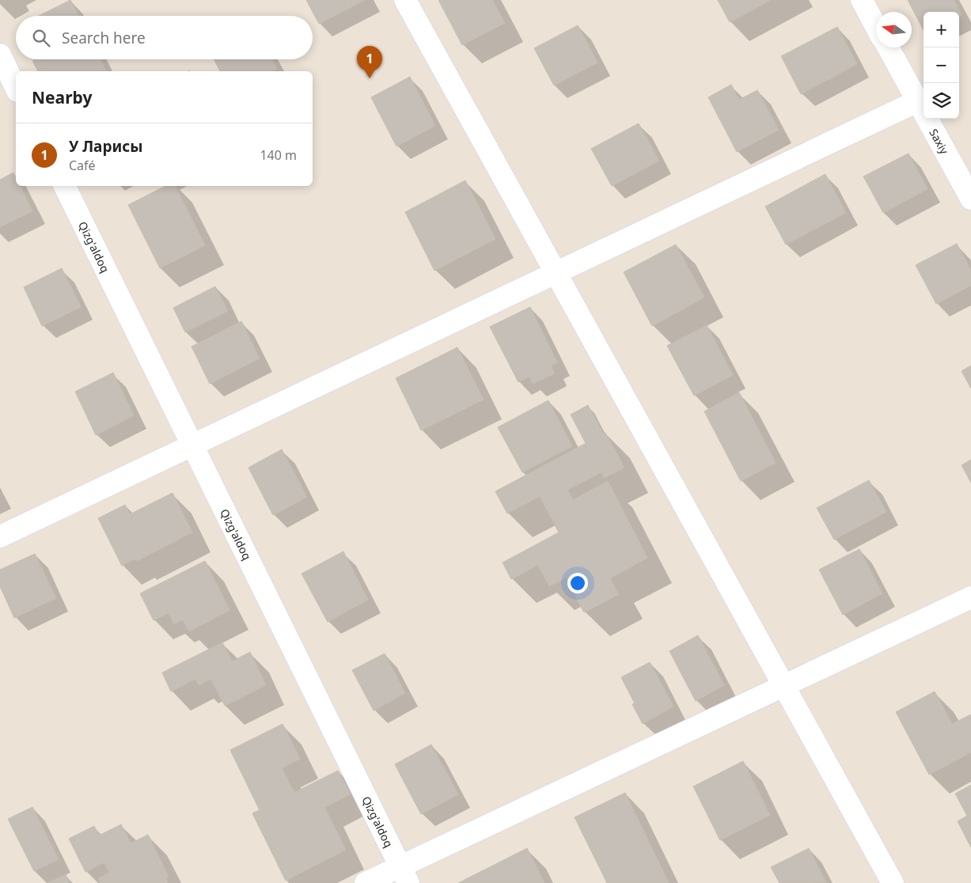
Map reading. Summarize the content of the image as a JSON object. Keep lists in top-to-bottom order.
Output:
{
  "streets": {
    "street": ["Saxiy", "Qizg'aldoq"]
  },
  "north": "left",
  "page": {
    "map_buttons": ["+", "−"],
    "search": "Search here",
    "pins": "1",
    "heading": "Nearby",
    "list": [
      {
        "mark": "1",
        "name": "У Ларисы",
        "note": "Café",
        "value": "140 m"
      }
    ]
  }
}
